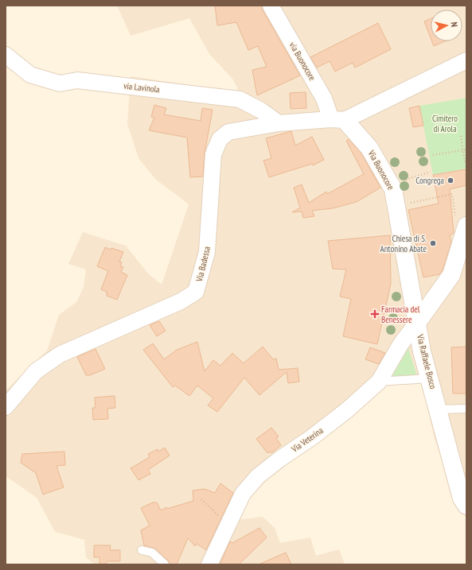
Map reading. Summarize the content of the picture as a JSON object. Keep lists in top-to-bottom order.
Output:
{
  "streets": {
    "street": [
      "via Buonocore",
      "via Lavinola",
      "Via Buonocore",
      "Via Badessa",
      "Via Raffaele Bosco",
      "Via Veterina"
    ]
  },
  "crossings": [
    ["via Buonocore", "Via Buonocore"],
    ["via Buonocore", "Via Badessa"],
    ["via Lavinola", "Via Badessa"],
    ["Via Buonocore", "Via Badessa"],
    ["Via Buonocore", "Via Raffaele Bosco"],
    ["Via Buonocore", "Via Veterina"],
    ["Via Raffaele Bosco", "Via Veterina"]
  ],
  "parks": ["Cimitero di Arola"],
  "places": {
    "other": ["Congrega", "Chiesa di S. Antonino Abate"],
    "health": ["Farmacia del Benessere"]
  },
  "north": "right"
}
